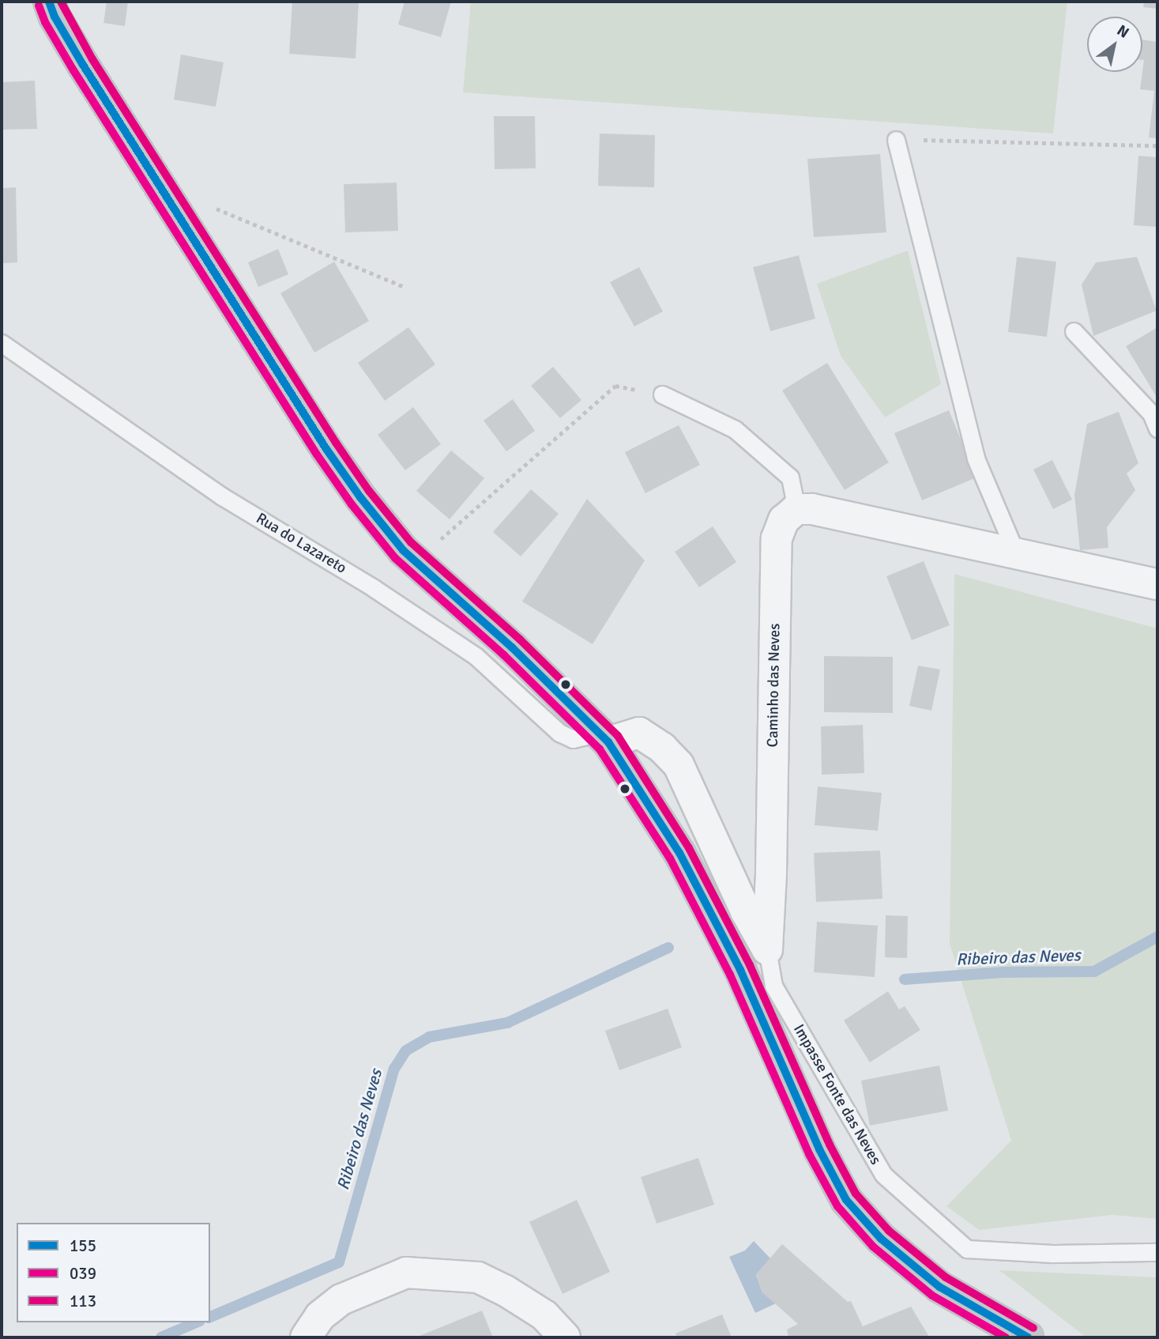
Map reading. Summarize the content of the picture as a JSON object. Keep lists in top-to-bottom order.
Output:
{
  "streets": {
    "street": ["Caminho das Neves"],
    "lane": ["Rua do Lazareto", "Impasse Fonte das Neves"]
  },
  "crossings": [
    ["Caminho das Neves", "Impasse Fonte das Neves"]
  ],
  "water": ["Ribeiro das Neves"],
  "lines": ["transit line 155", "transit line 113", "transit line 039"],
  "legend": ["155", "039", "113"],
  "north": "top right"
}
